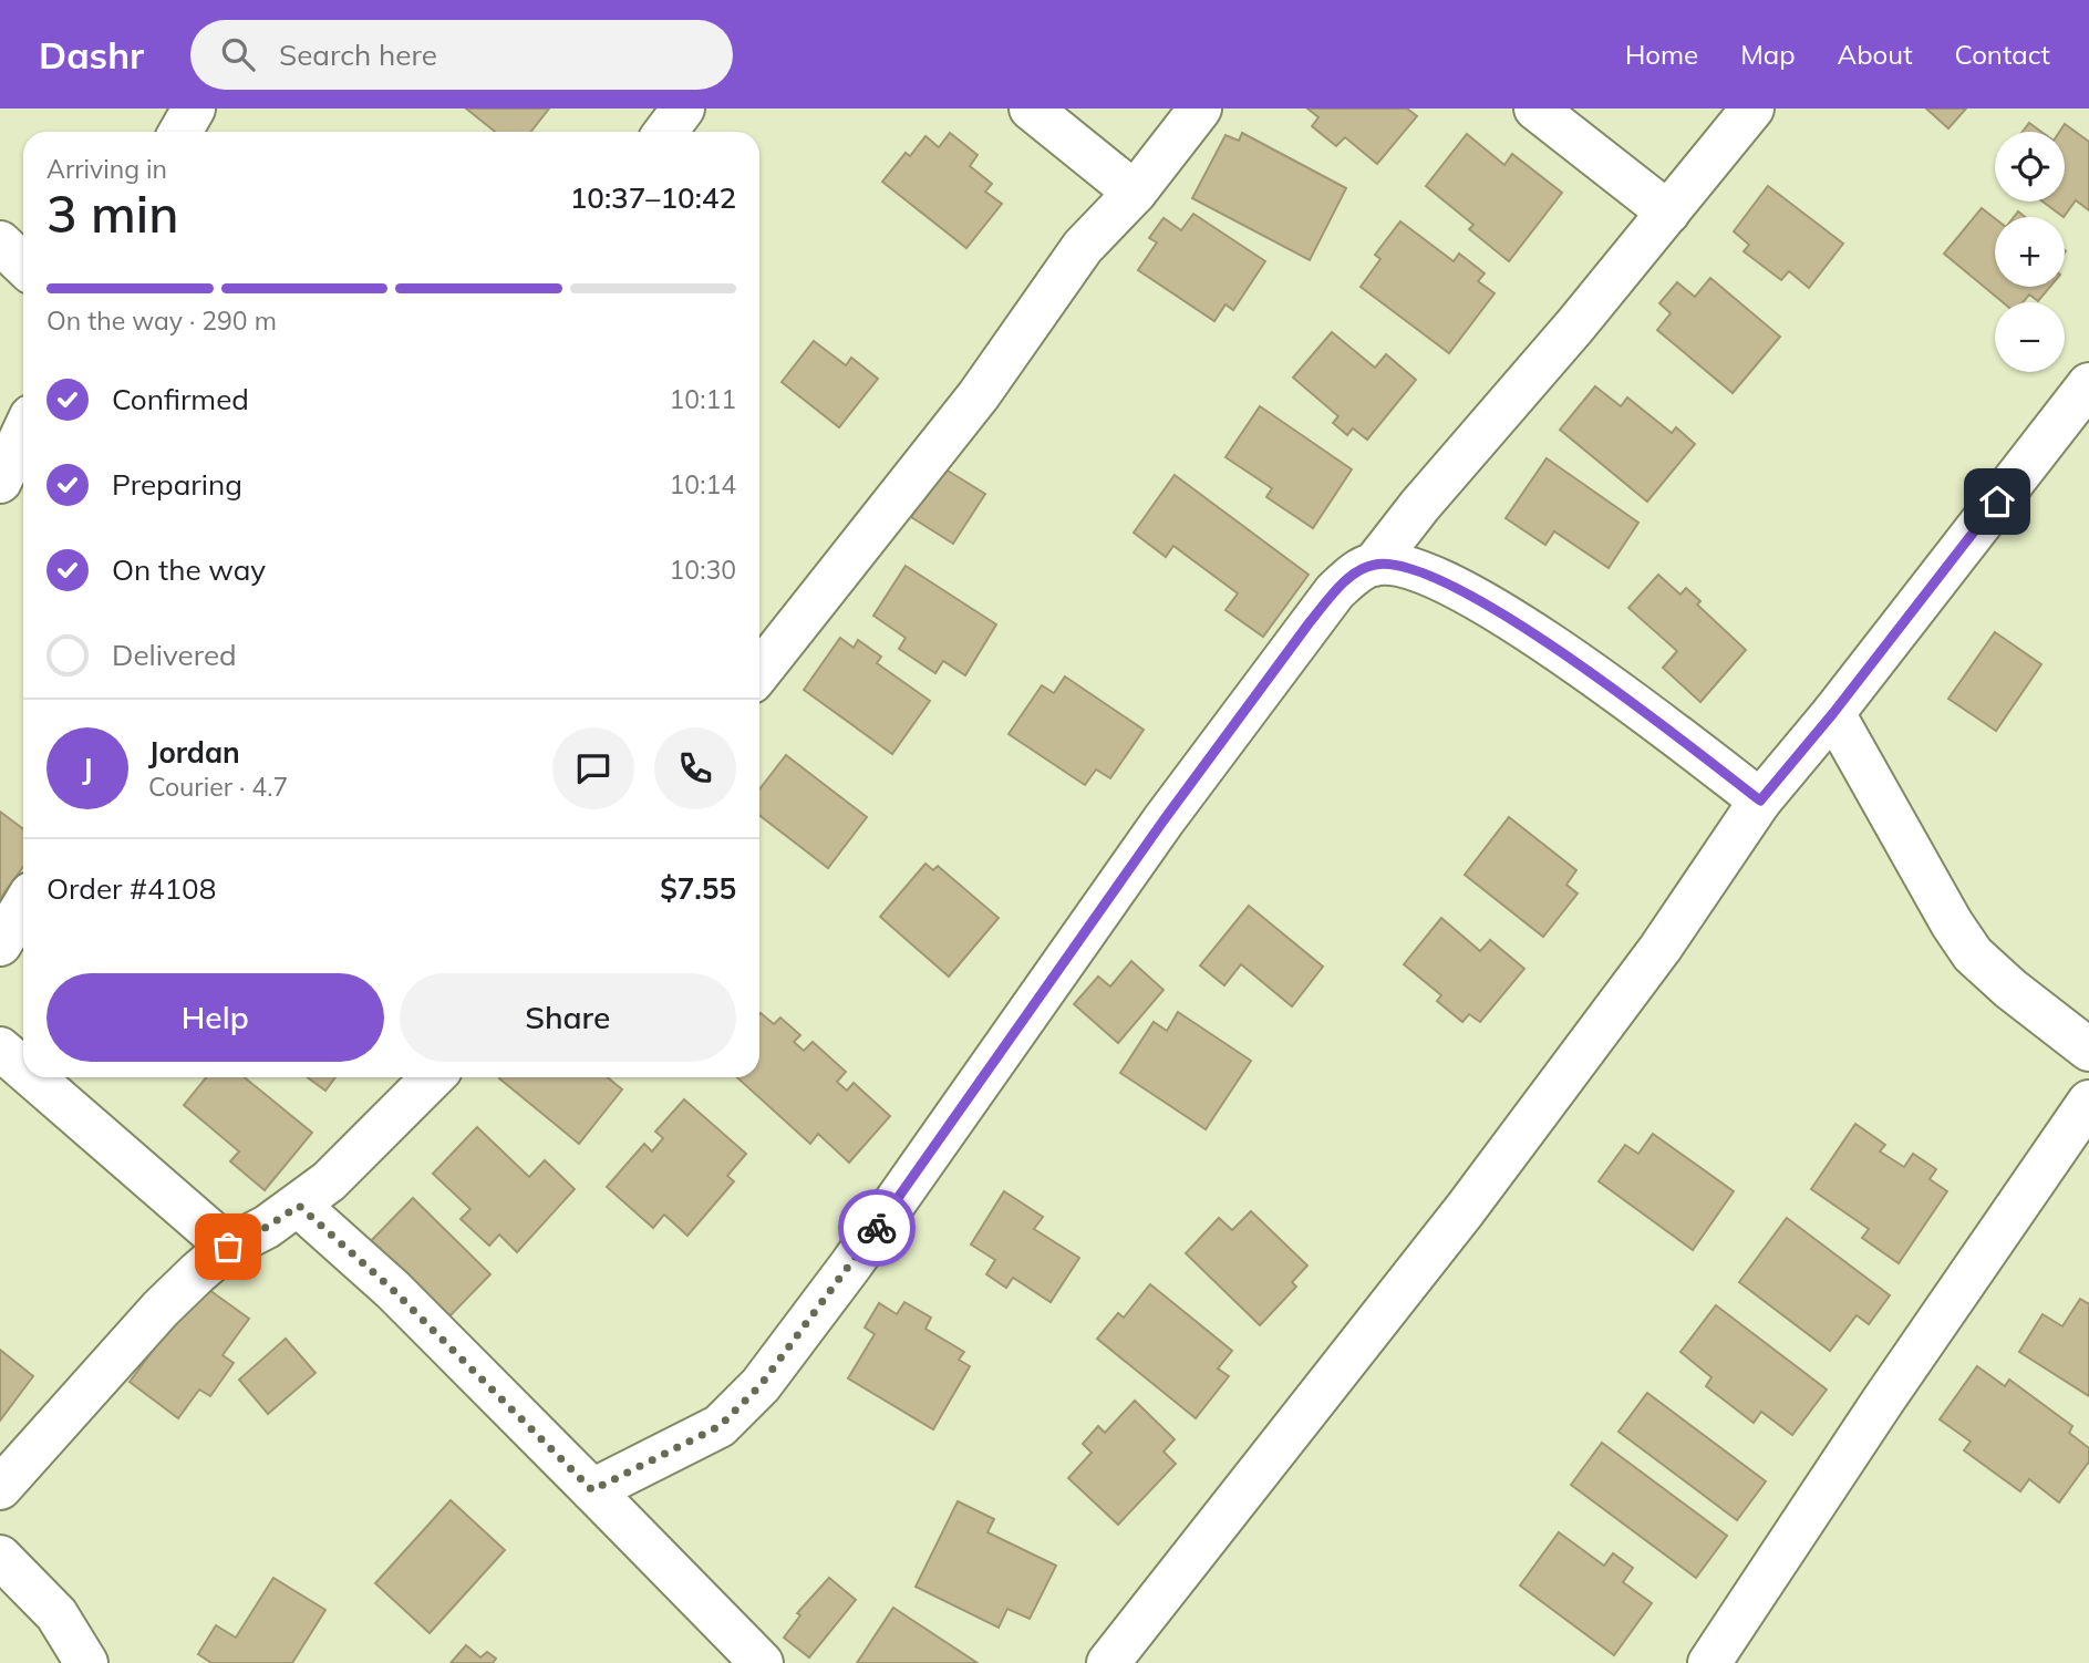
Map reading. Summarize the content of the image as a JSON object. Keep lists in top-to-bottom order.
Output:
{
  "page": {
    "header": "Dashr",
    "search": "Search here",
    "nav": [
      "Home",
      "Map",
      "About",
      "Contact"
    ],
    "map_buttons": ["+", "−"],
    "heading": ["3 min", "Arriving in", "10:37–10:42"],
    "panel": [
      "Jordan",
      "Courier · 4.7",
      "Order #4108",
      "$7.55"
    ],
    "bar": "On the way · 290 m",
    "list": [
      ["Confirmed", "10:11"],
      ["Preparing", "10:14"],
      ["On the way", "10:30"],
      "Delivered"
    ],
    "round": "J",
    "buttons": ["Help", "Share"]
  }
}
